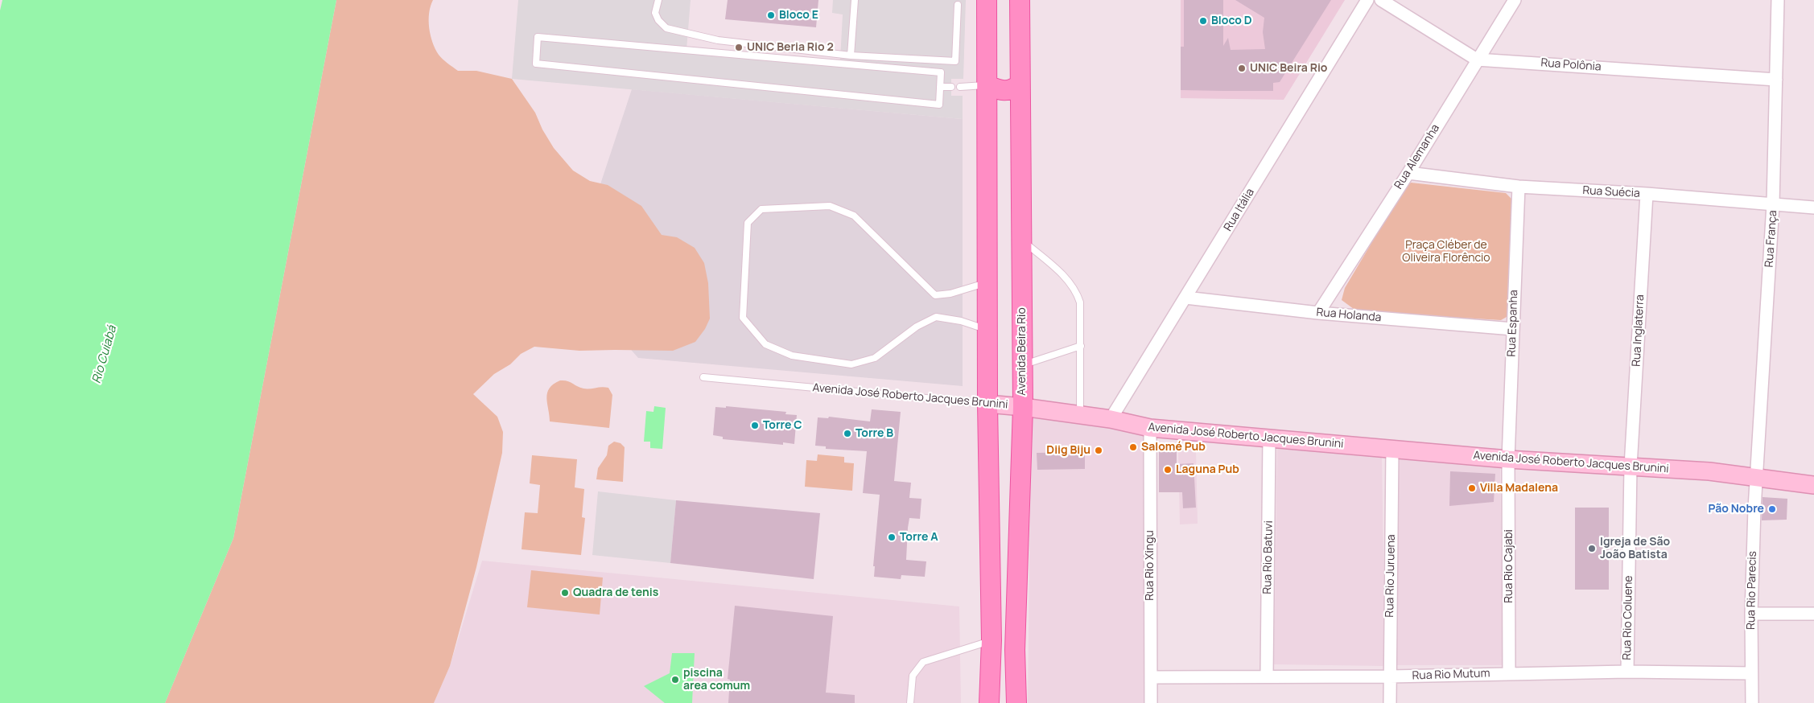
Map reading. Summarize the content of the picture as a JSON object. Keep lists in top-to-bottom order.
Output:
{
  "streets": {
    "main road": ["Avenida Beira Rio", "Avenida José Roberto Jacques Brunini"],
    "street": [
      "Rua Polônia",
      "Rua Alemanha",
      "Rua Suécia",
      "Rua Itália",
      "Rua França",
      "Rua Holanda",
      "Rua Espanha",
      "Rua Inglaterra",
      "Rua Rio Batuvi",
      "Rua Rio Xingu",
      "Rua Rio Cajabi",
      "Rua Rio Juruena",
      "Rua Rio Parecis",
      "Rua Rio Coluene",
      "Rua Rio Mutum"
    ]
  },
  "crossings": [
    ["Rua Polônia", "Rua Alemanha"],
    ["Rua Polônia", "Rua França"],
    ["Rua Alemanha", "Rua Suécia"],
    ["Rua Alemanha", "Rua Holanda"],
    ["Rua Suécia", "Rua França"],
    ["Rua Suécia", "Rua Espanha"],
    ["Rua Suécia", "Rua Inglaterra"],
    ["Rua Itália", "Rua Holanda"],
    ["Rua Itália", "Avenida José Roberto Jacques Brunini"],
    ["Rua França", "Avenida José Roberto Jacques Brunini"],
    ["Rua França", "Rua Rio Parecis"],
    ["Rua Holanda", "Rua Espanha"],
    ["Rua Espanha", "Avenida José Roberto Jacques Brunini"],
    ["Rua Espanha", "Rua Rio Cajabi"],
    ["Rua Inglaterra", "Avenida José Roberto Jacques Brunini"],
    ["Rua Inglaterra", "Rua Rio Coluene"],
    ["Avenida Beira Rio", "Avenida José Roberto Jacques Brunini"],
    ["Avenida José Roberto Jacques Brunini", "Rua Rio Batuvi"],
    ["Avenida José Roberto Jacques Brunini", "Rua Rio Xingu"],
    ["Avenida José Roberto Jacques Brunini", "Rua Rio Cajabi"],
    ["Avenida José Roberto Jacques Brunini", "Rua Rio Juruena"],
    ["Avenida José Roberto Jacques Brunini", "Rua Rio Parecis"],
    ["Avenida José Roberto Jacques Brunini", "Rua Rio Coluene"],
    ["Rua Rio Batuvi", "Rua Rio Mutum"],
    ["Rua Rio Xingu", "Rua Rio Mutum"],
    ["Rua Rio Cajabi", "Rua Rio Mutum"],
    ["Rua Rio Juruena", "Rua Rio Mutum"],
    ["Rua Rio Parecis", "Rua Rio Mutum"],
    ["Rua Rio Coluene", "Rua Rio Mutum"]
  ],
  "water": ["Rio Cuiabá"],
  "parks": ["Praça Cléber de Oliveira Florêncio"],
  "places": [
    "Bloco E",
    "Bloco D",
    "UNIC Beria Rio 2",
    "UNIC Beira Rio",
    "Torre C",
    "Torre B",
    "Salomé Pub",
    "Diig Biju",
    "Laguna Pub",
    "Villa Madalena",
    "Pão Nobre",
    "Torre A",
    "Igreja de São João Batista",
    "Quadra de tenis",
    "piscina area comum"
  ]
}
